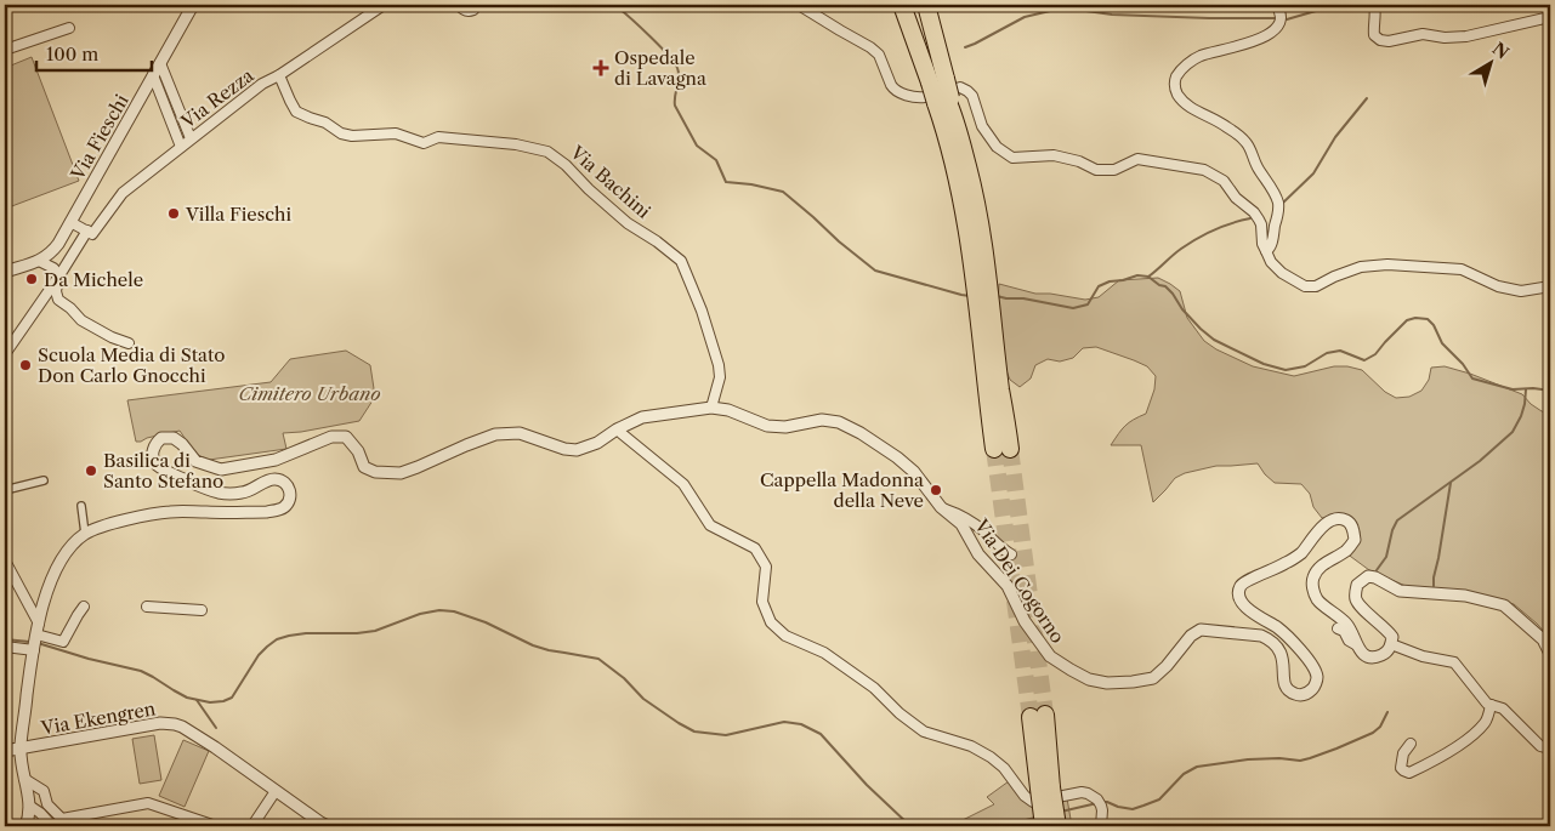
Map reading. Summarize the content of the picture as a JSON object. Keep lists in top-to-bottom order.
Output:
{
  "streets": {
    "street": [
      "Via Rezza",
      "Via Fieschi",
      "Via Bachini",
      "Via Dei Cogorno",
      "Via Ekengren"
    ]
  },
  "crossings": [
    ["Via Rezza", "Via Bachini"],
    ["Via Bachini", "Via Dei Cogorno"],
    ["Via Dei Cogorno", "Via Ekengren"]
  ],
  "parks": ["Cimitero Urbano"],
  "places": {
    "health": ["Ospedale di Lavagna"],
    "other": [
      "Villa Fieschi",
      "Da Michele",
      "Scuola Media di Stato Don Carlo Gnocchi",
      "Basilica di Santo Stefano",
      "Cappella Madonna della Neve"
    ]
  },
  "scale_bar": "100 m",
  "north": "top right"
}
